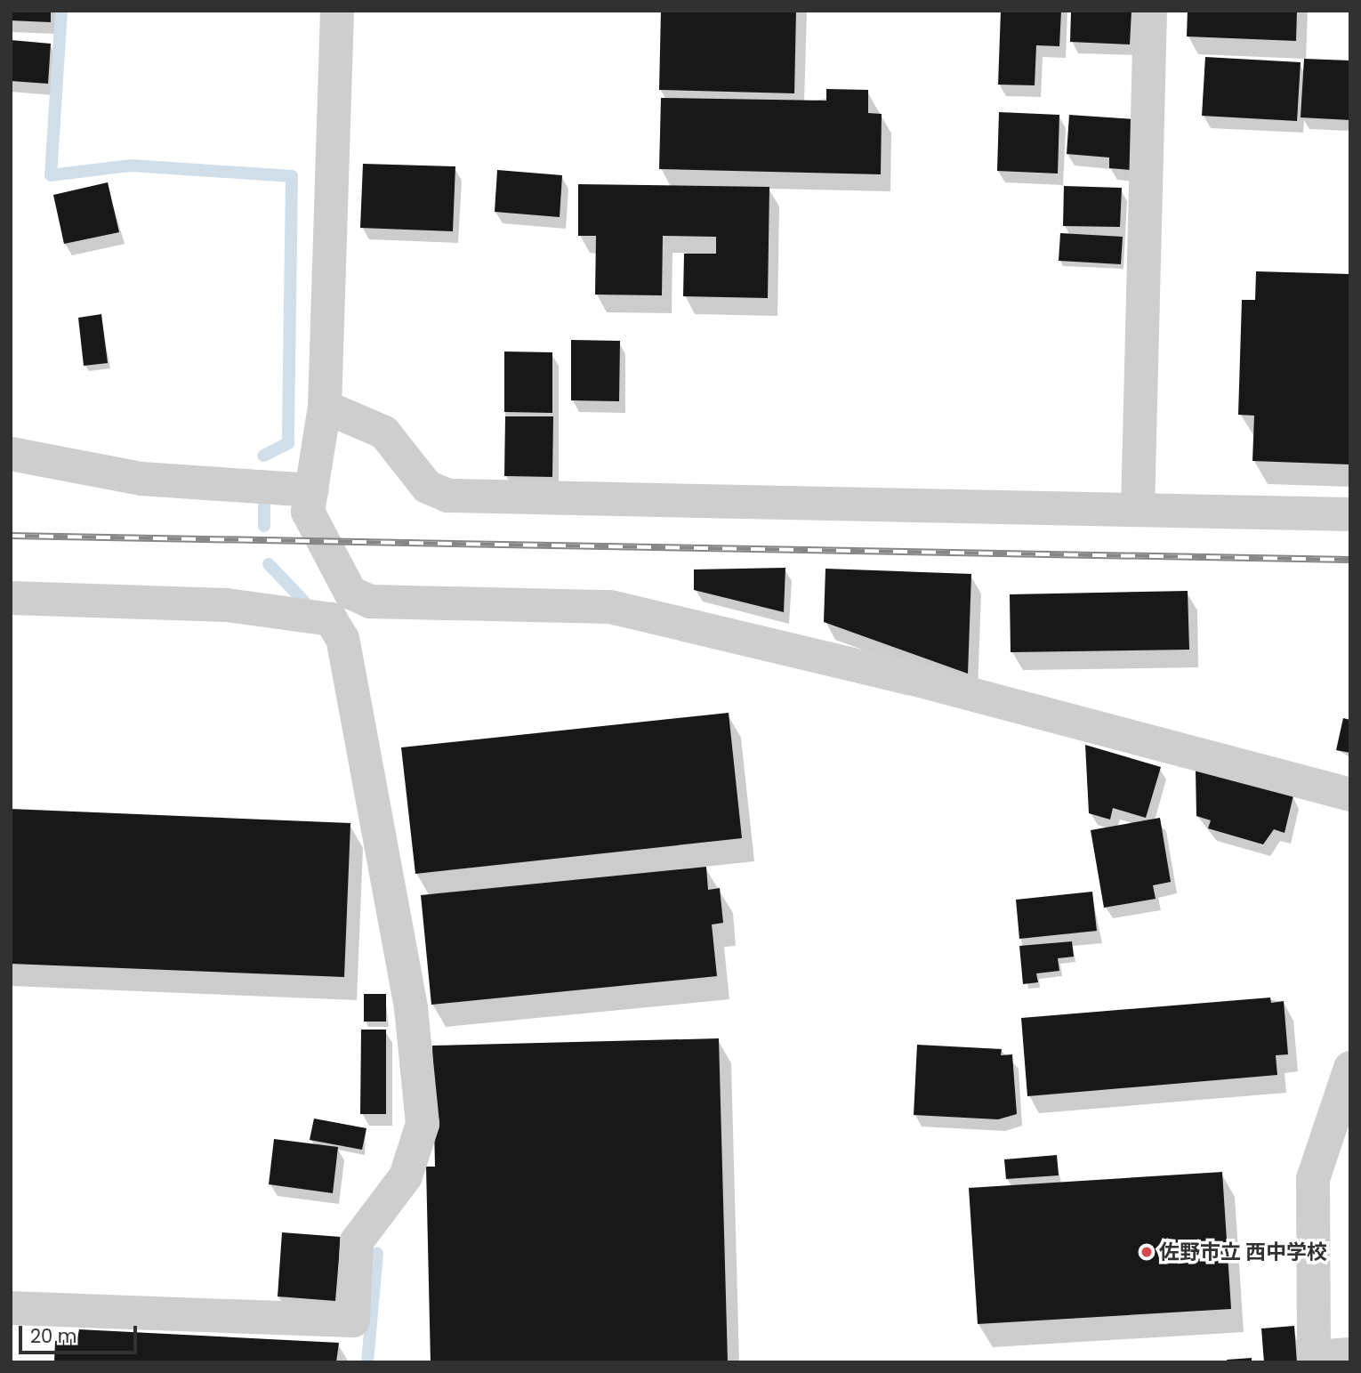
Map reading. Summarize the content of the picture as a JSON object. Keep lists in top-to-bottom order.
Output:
{
  "places": ["佐野市立 西中学校"],
  "scale_bar": "20 m"
}
